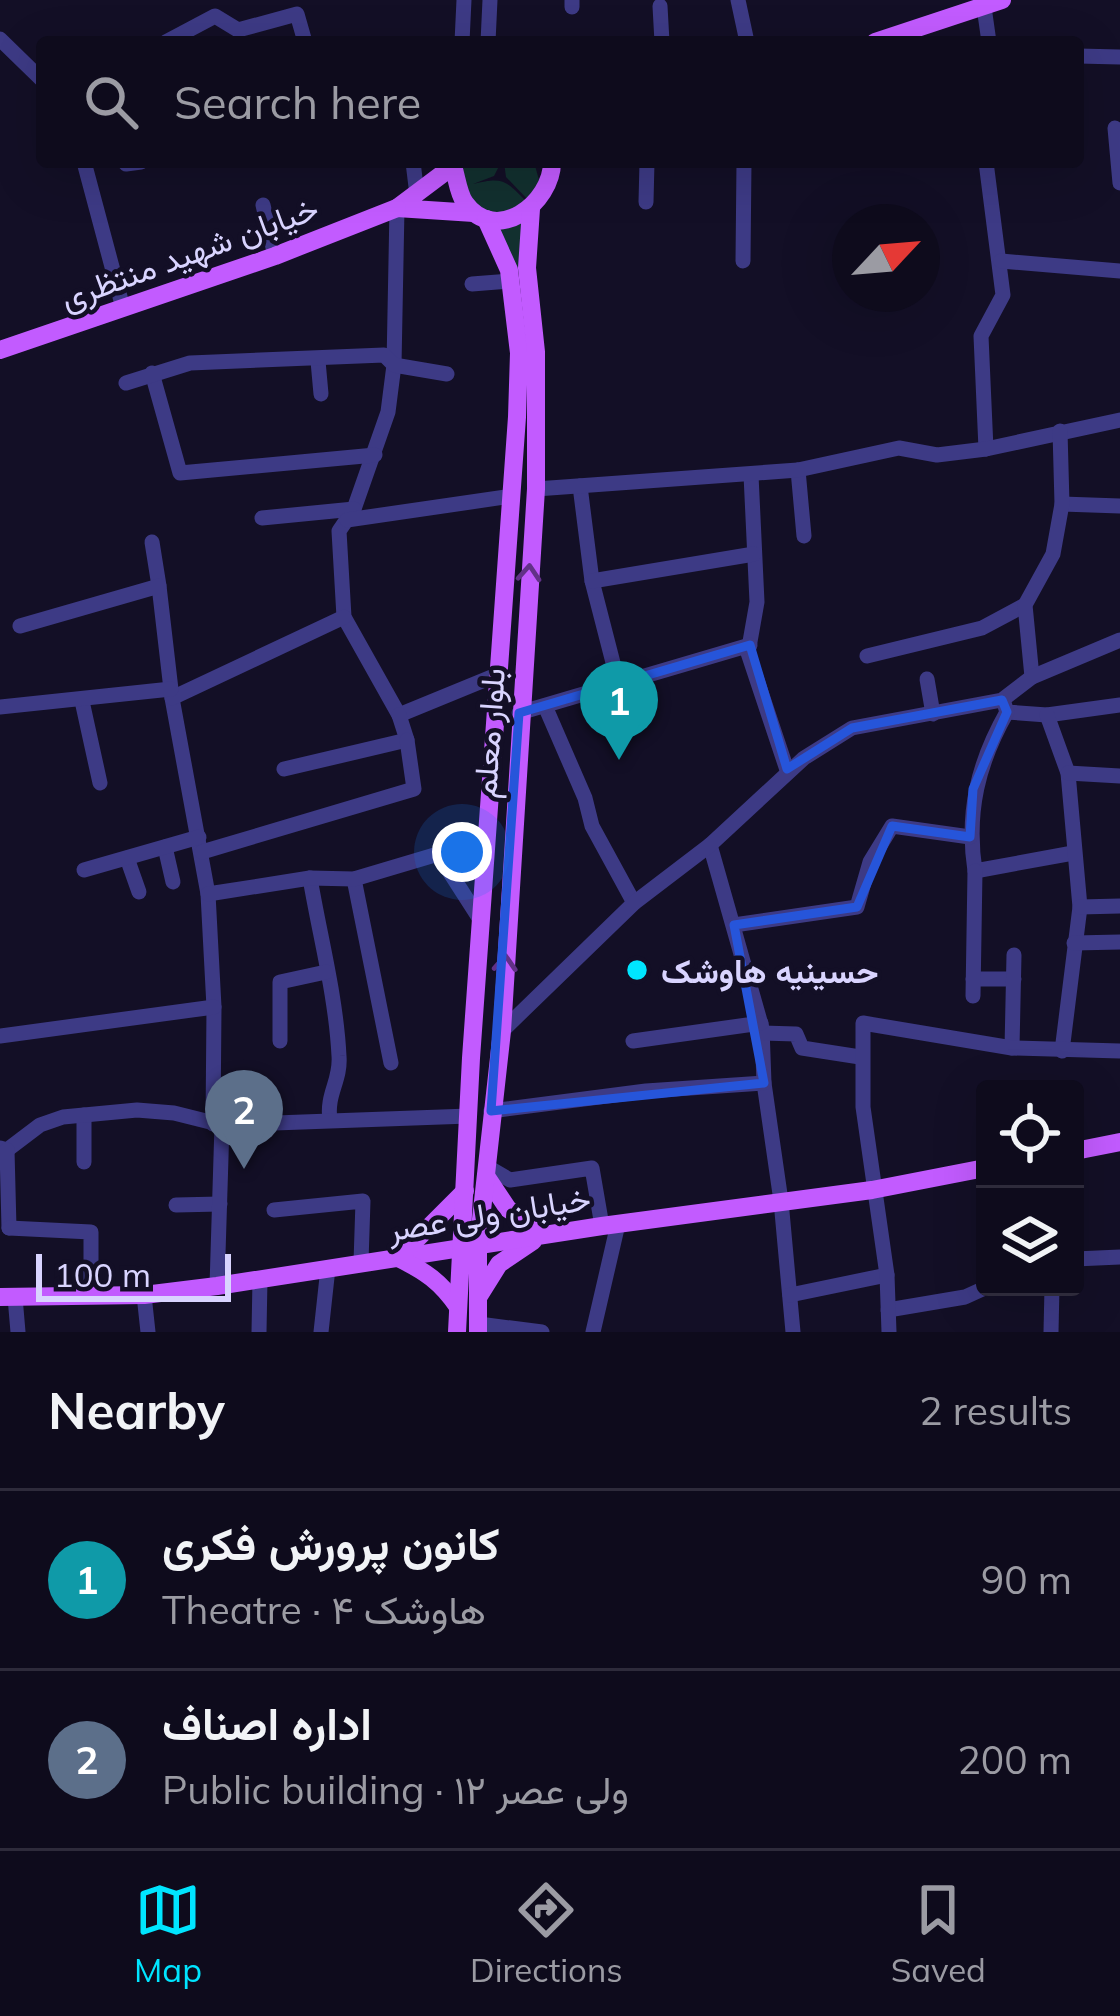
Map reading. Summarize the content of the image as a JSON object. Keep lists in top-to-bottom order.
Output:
{
  "streets": {
    "main road": ["خیابان شهید منتظری", "بلوار معلم", "خیابان ولی عصر"]
  },
  "crossings": [
    ["بلوار معلم", "خیابان ولی عصر"]
  ],
  "places": ["حسینیه هاوشک"],
  "scale_bar": "100 m",
  "north": "top right",
  "page": {
    "search": "Search here",
    "pins": ["1", "2"],
    "scale": "100 m",
    "heading": ["Nearby", "2 results"],
    "list": [
      {
        "mark": "1",
        "name": "کانون پرورش فکری",
        "note": "Theatre · هاوشک ۴",
        "value": "90 m"
      },
      {
        "mark": "2",
        "name": "اداره اصناف",
        "note": "Public building · ولی عصر ۱۲",
        "value": "200 m"
      }
    ],
    "nav": ["Map", "Directions", "Saved"]
  }
}
